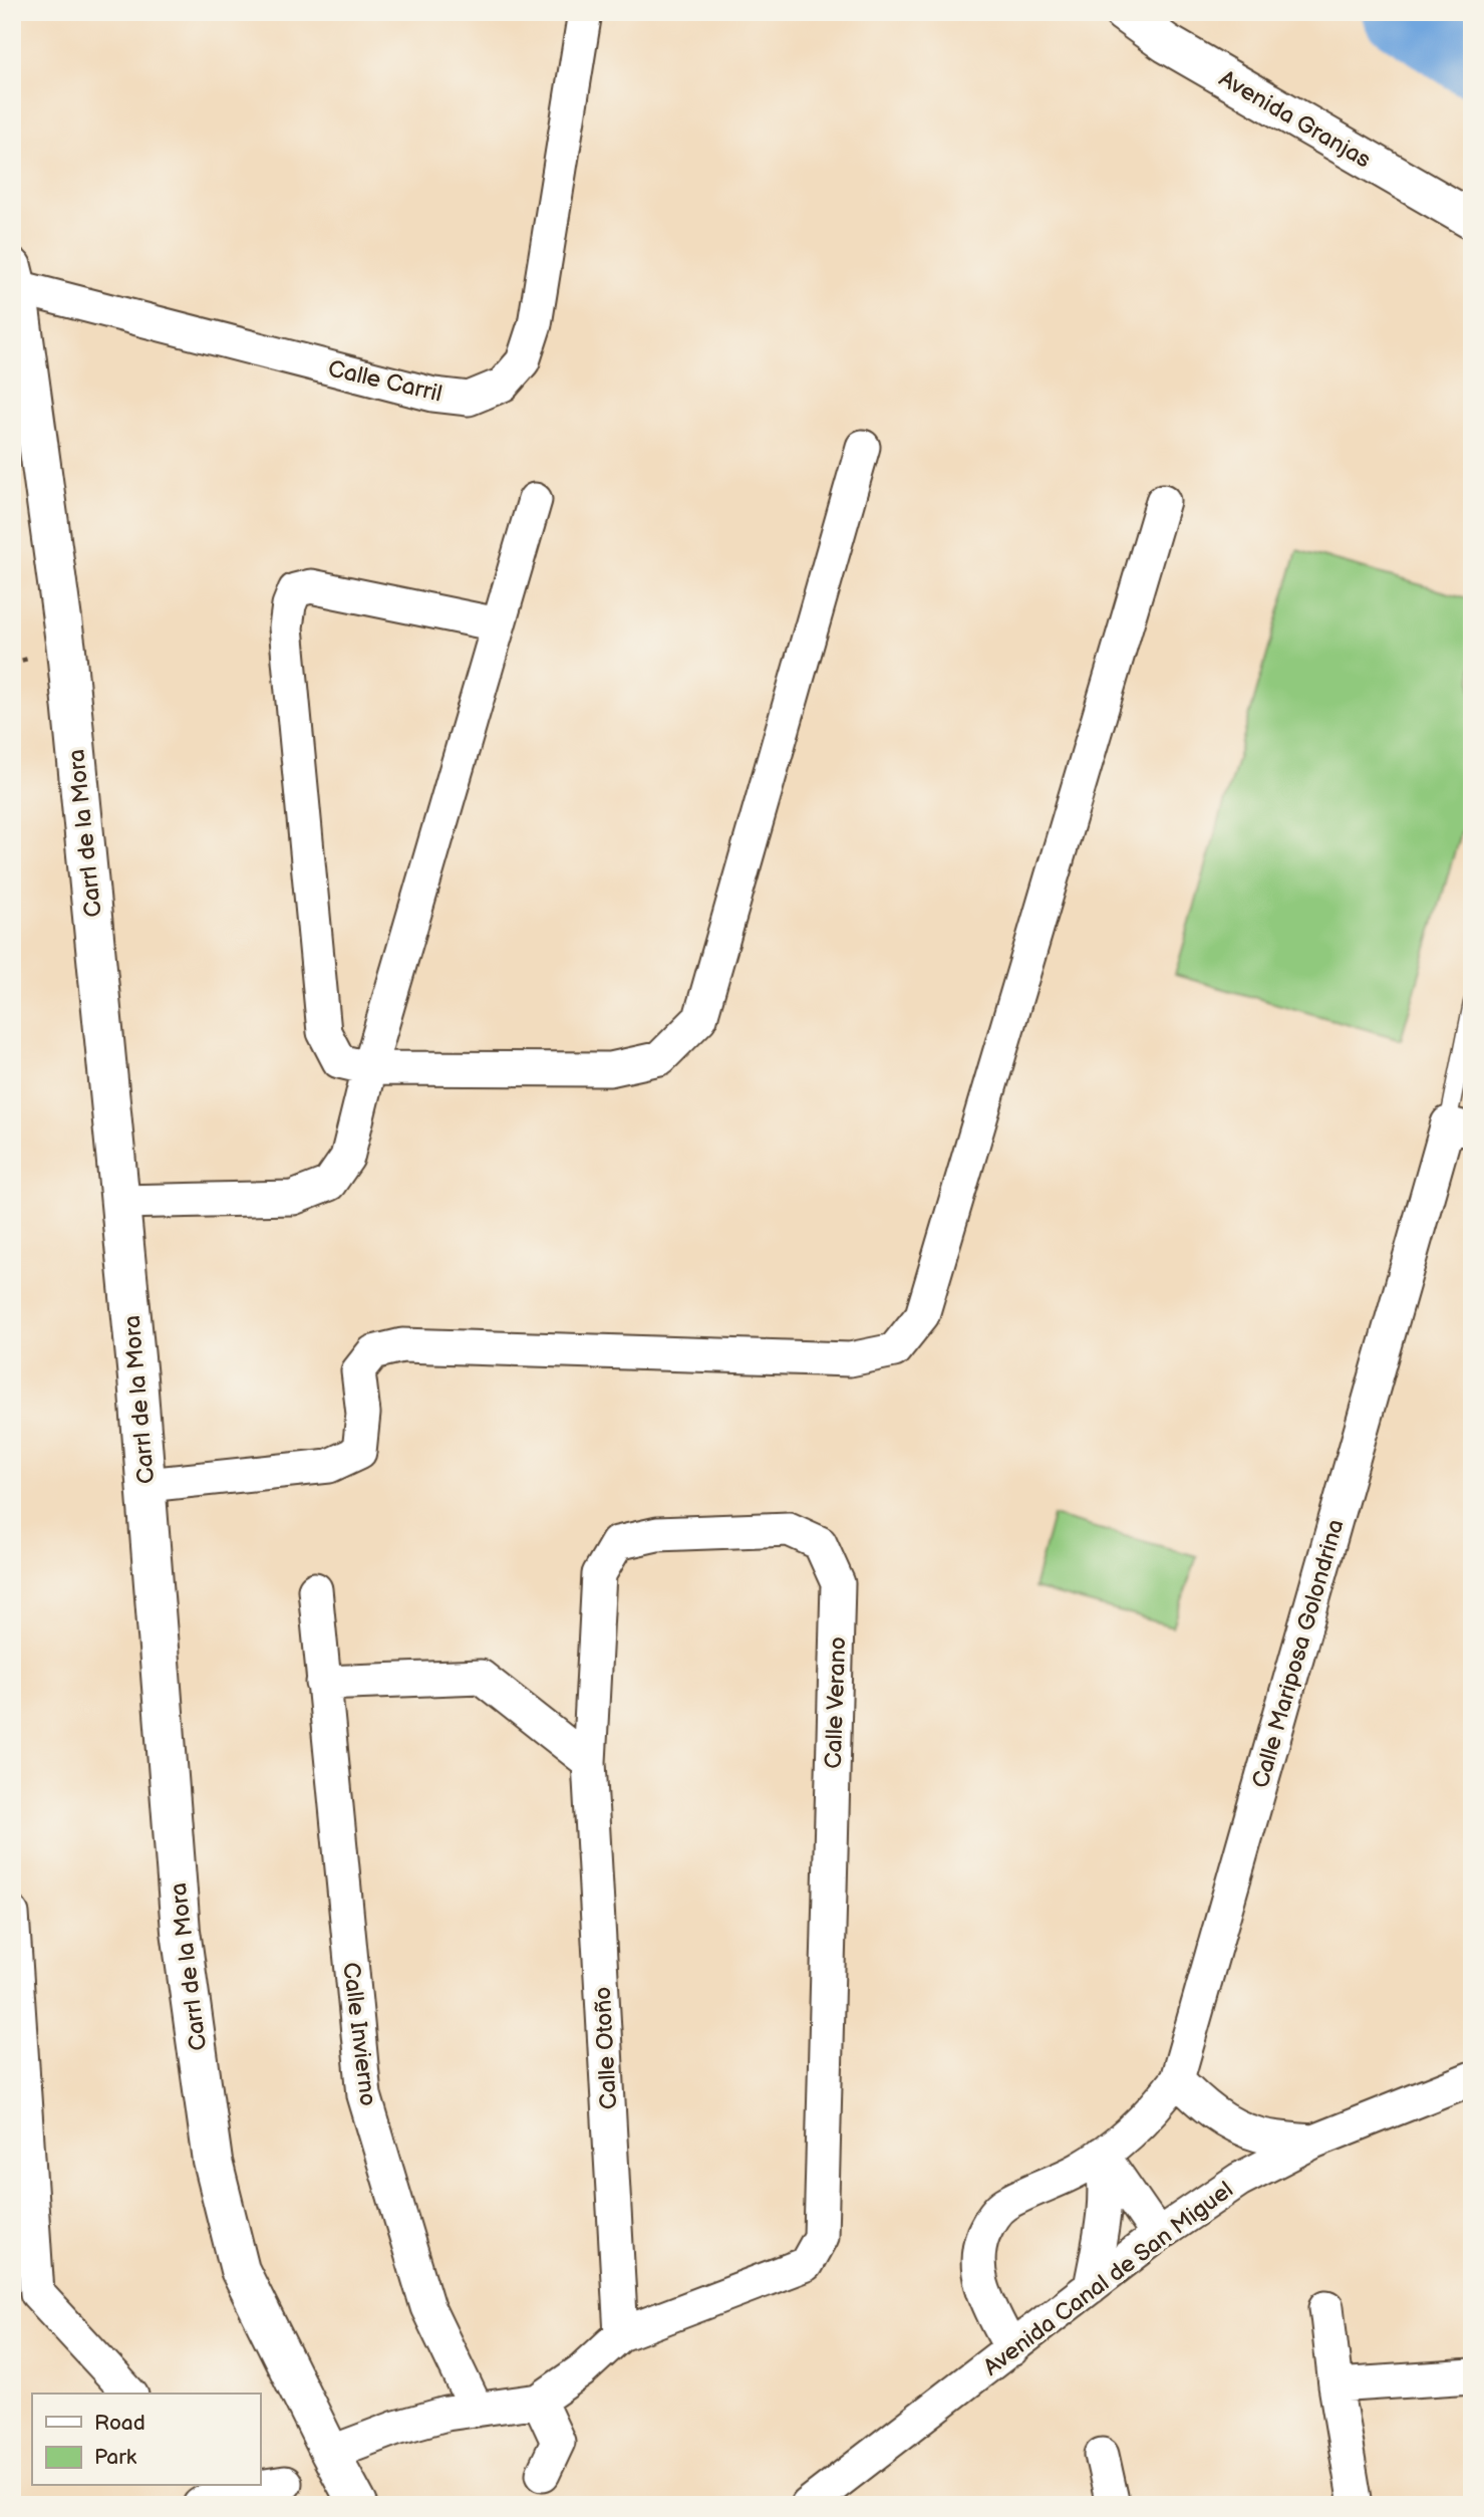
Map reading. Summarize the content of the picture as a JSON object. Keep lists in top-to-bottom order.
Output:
{
  "streets": {
    "street": [
      "Avenida Granjas",
      "Calle Carril",
      "Carrl de la Mora",
      "Calle Mariposa Golondrina",
      "Calle Verano",
      "Calle Invierno",
      "Calle Otoño",
      "Avenida Canal de San Miguel"
    ]
  },
  "crossings": [
    ["Calle Carril", "Carrl de la Mora"],
    ["Calle Mariposa Golondrina", "Avenida Canal de San Miguel"],
    ["Calle Verano", "Calle Otoño"]
  ],
  "legend": ["Road", "Park"]
}
